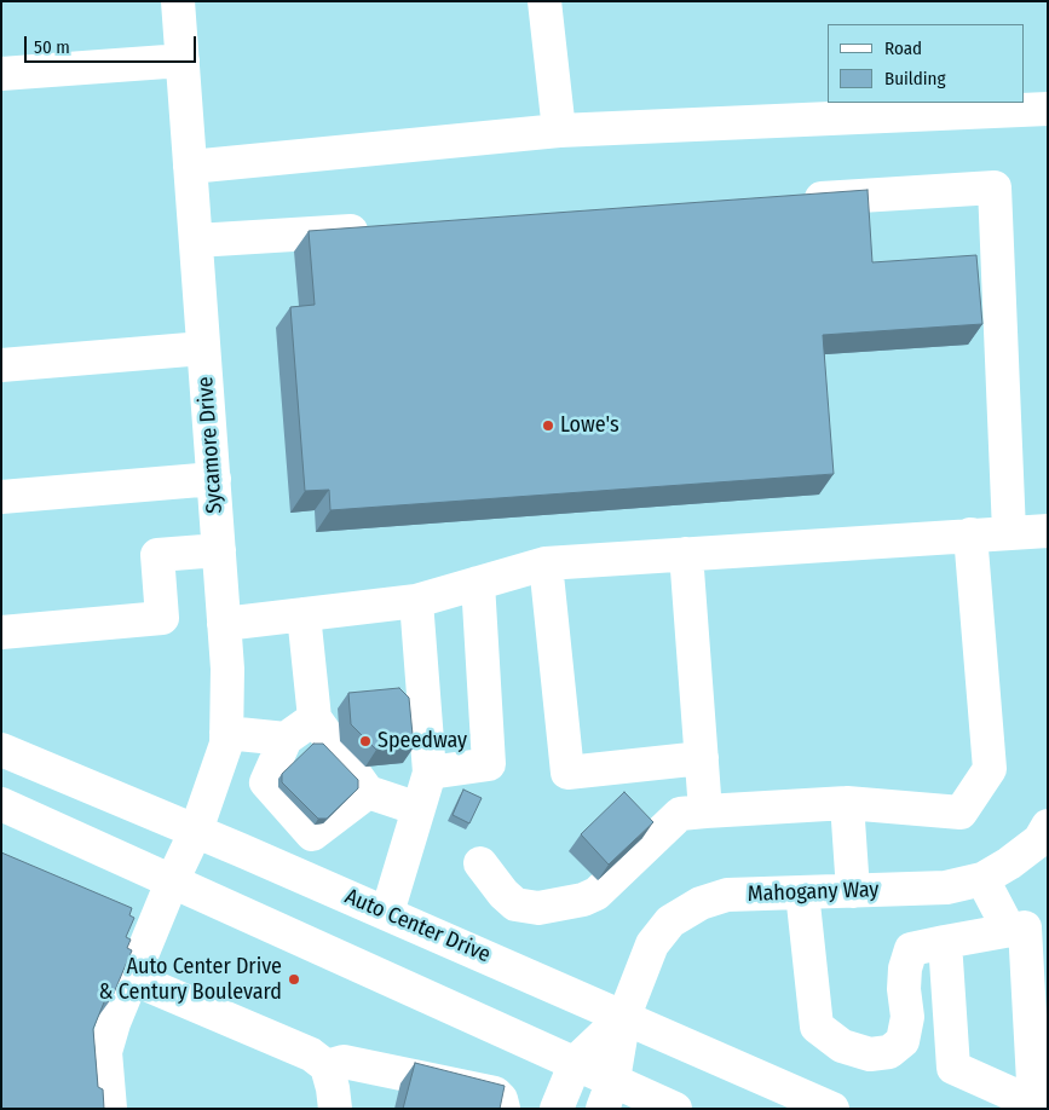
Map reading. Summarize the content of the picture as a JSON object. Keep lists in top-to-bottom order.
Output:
{
  "streets": {
    "street": ["Sycamore Drive", "Mahogany Way", "Auto Center Drive"]
  },
  "crossings": [
    ["Sycamore Drive", "Auto Center Drive"],
    ["Mahogany Way", "Auto Center Drive"]
  ],
  "places": ["Lowe's", "Speedway", "Auto Center Drive & Century Boulevard"],
  "legend": ["Road", "Building"],
  "scale_bar": "50 m"
}
